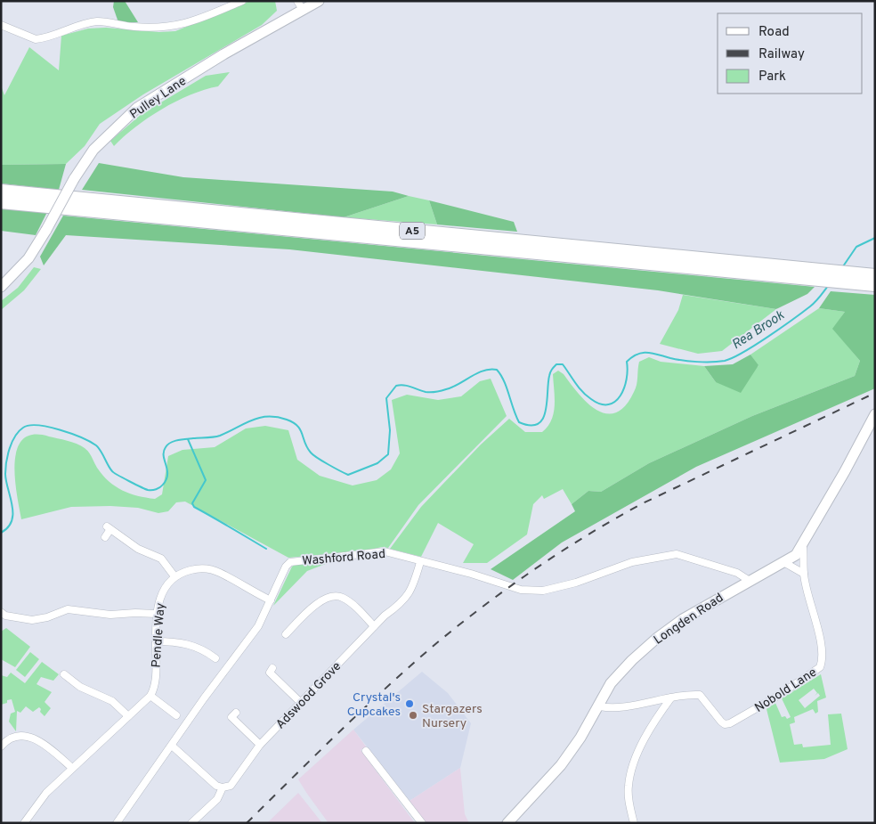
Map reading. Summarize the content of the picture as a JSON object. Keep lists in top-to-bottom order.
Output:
{
  "streets": {
    "highway": ["A5"],
    "street": [
      "Pulley Lane",
      "Washford Road",
      "Longden Road",
      "Pendle Way",
      "Nobold Lane",
      "Adswood Grove"
    ]
  },
  "crossings": [
    ["Washford Road", "Longden Road"],
    ["Washford Road", "Adswood Grove"],
    ["Longden Road", "Nobold Lane"]
  ],
  "water": ["Rea Brook"],
  "places": ["Crystal's Cupcakes", "Stargazers Nursery"],
  "legend": ["Road", "Railway", "Park"]
}
